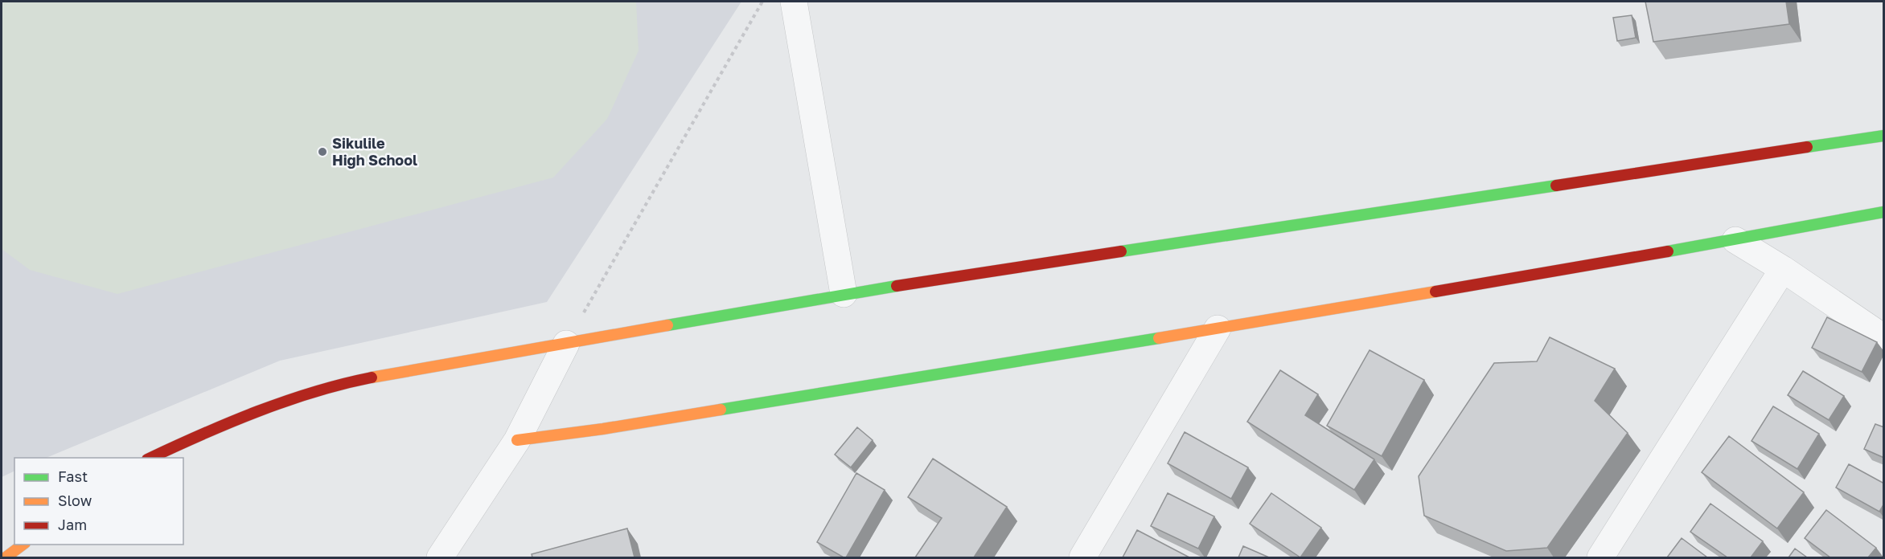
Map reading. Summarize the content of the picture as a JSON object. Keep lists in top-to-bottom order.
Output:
{
  "places": ["Sikulile High School"],
  "legend": ["Fast", "Slow", "Jam"]
}
